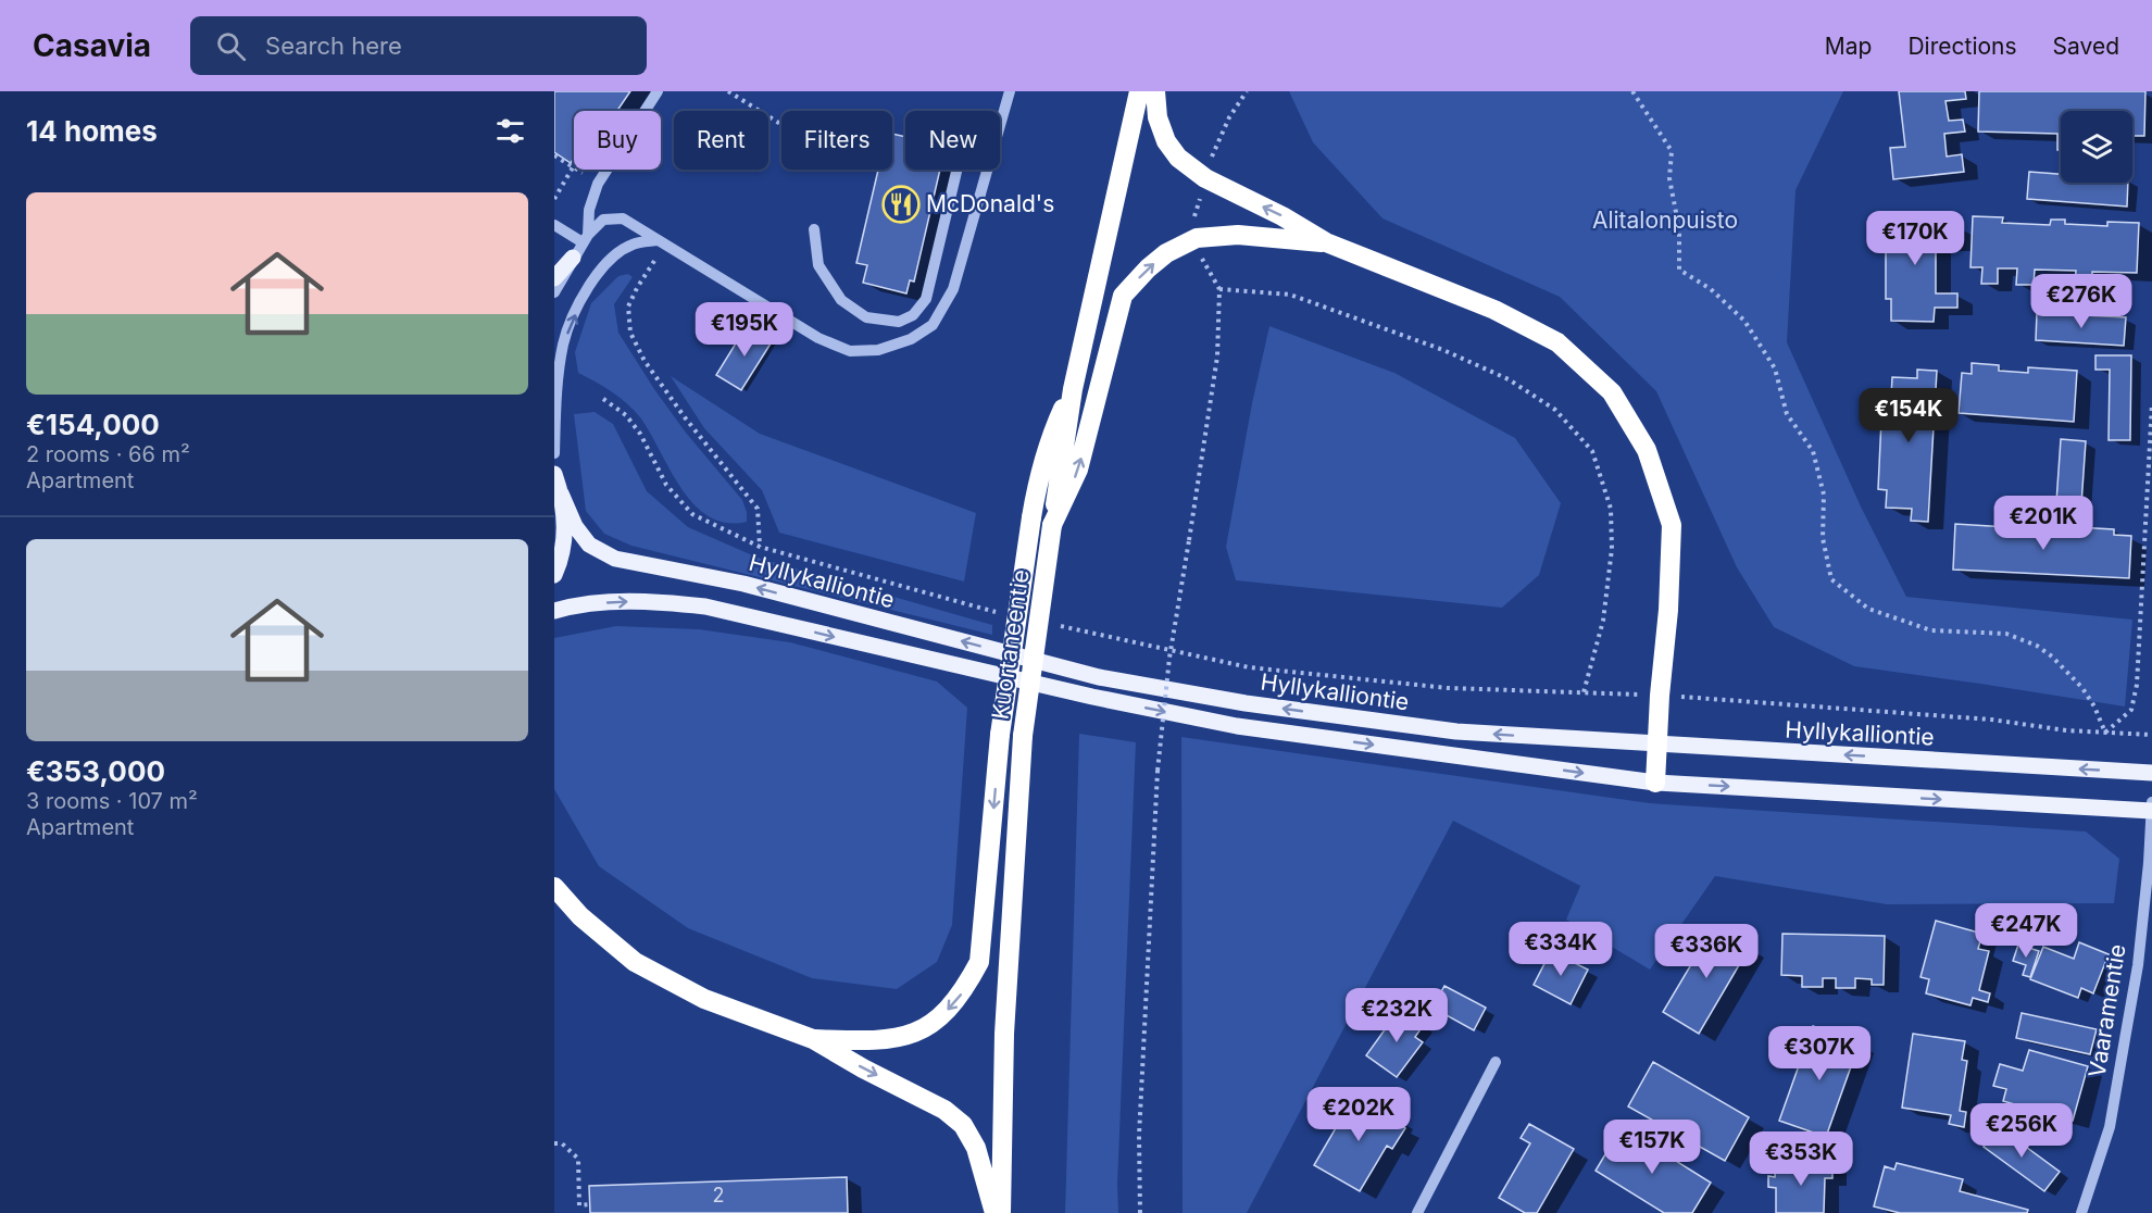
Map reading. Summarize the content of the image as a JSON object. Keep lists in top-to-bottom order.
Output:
{
  "streets": {
    "highway": ["Kuortaneentie"],
    "main road": ["Hyllykalliontie"],
    "street": ["Vaaramentie"]
  },
  "crossings": [
    ["Hyllykalliontie", "Vaaramentie"]
  ],
  "parks": ["Alitalonpuisto"],
  "places": {
    "restaurant": ["McDonald's"]
  },
  "house_numbers": ["2"],
  "page": {
    "header": "Casavia",
    "search": "Search here",
    "nav": ["Map", "Directions", "Saved"],
    "heading": "14 homes",
    "chip": [
      "Buy",
      "Rent",
      "Filters",
      "New"
    ],
    "list": [
      {
        "name": "€154,000",
        "note": "2 rooms · 66 m² · Apartment"
      },
      {
        "name": "€353,000",
        "note": "3 rooms · 107 m² · Apartment"
      }
    ],
    "price": [
      "€170K",
      "€276K",
      "€195K",
      "€154K",
      "€201K",
      "€247K",
      "€334K",
      "€336K",
      "€232K",
      "€307K",
      "€202K",
      "€256K",
      "€157K",
      "€353K"
    ]
  }
}
